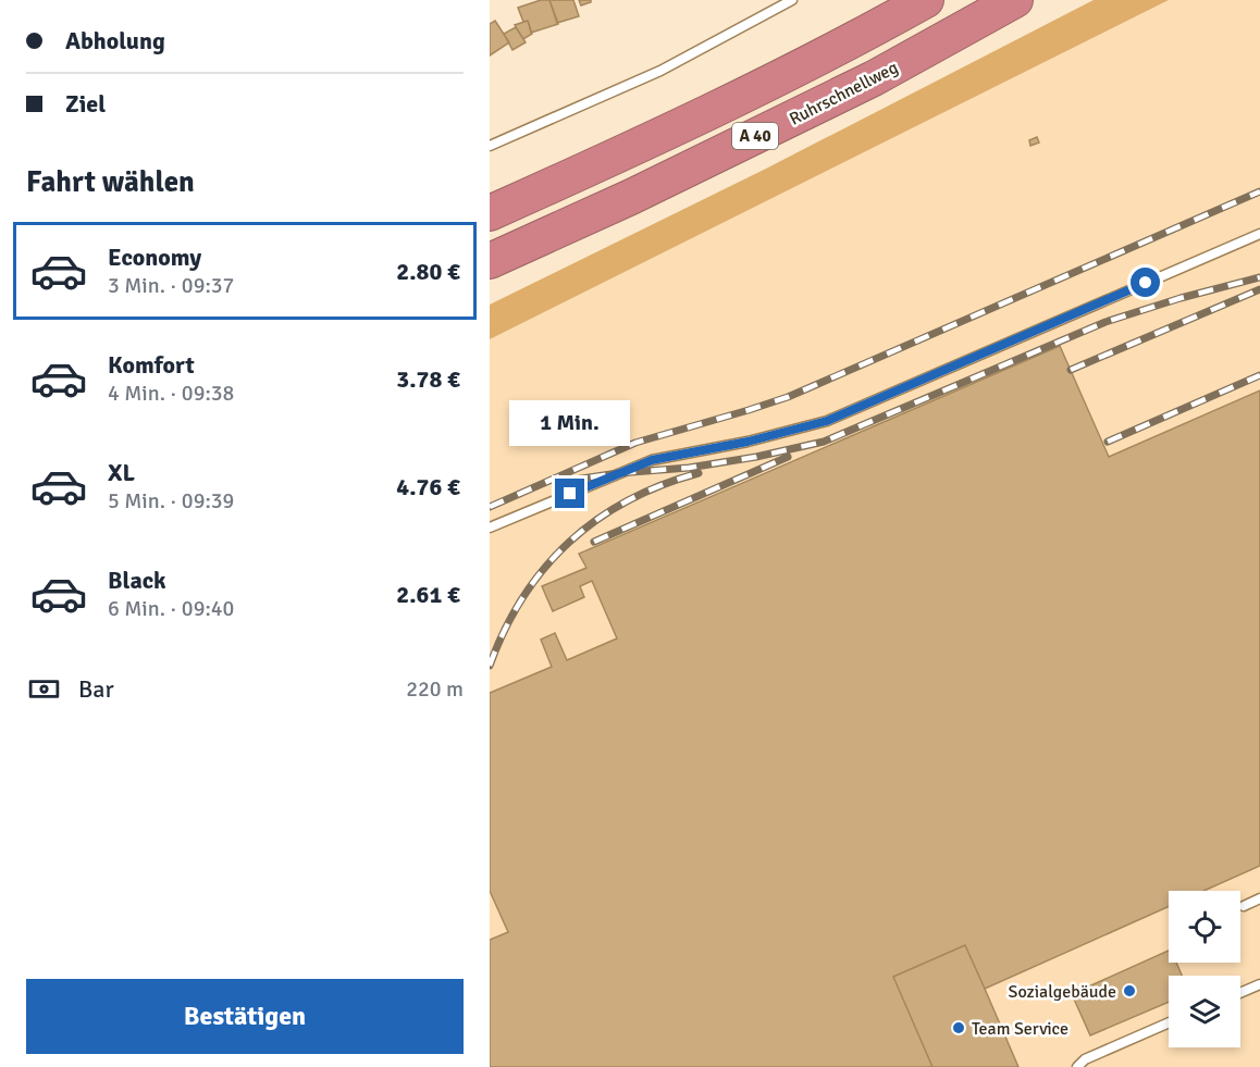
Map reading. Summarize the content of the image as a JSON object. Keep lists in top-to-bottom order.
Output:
{
  "streets": {
    "highway": ["Ruhrschnellweg", "A 40"]
  },
  "places": ["Sozialgebäude", "Team Service"],
  "page": {
    "banner": ["Abholung", "Ziel"],
    "heading": "Fahrt wählen",
    "list": [
      {
        "name": "Economy",
        "note": "3 Min. · 09:37",
        "value": "2.80 €"
      },
      {
        "name": "Komfort",
        "note": "4 Min. · 09:38",
        "value": "3.78 €"
      },
      {
        "name": "XL",
        "note": "5 Min. · 09:39",
        "value": "4.76 €"
      },
      {
        "name": "Black",
        "note": "6 Min. · 09:40",
        "value": "2.61 €"
      }
    ],
    "bubble": "1 Min.",
    "pay": ["Bar", "220 m"],
    "buttons": "Bestätigen"
  }
}
